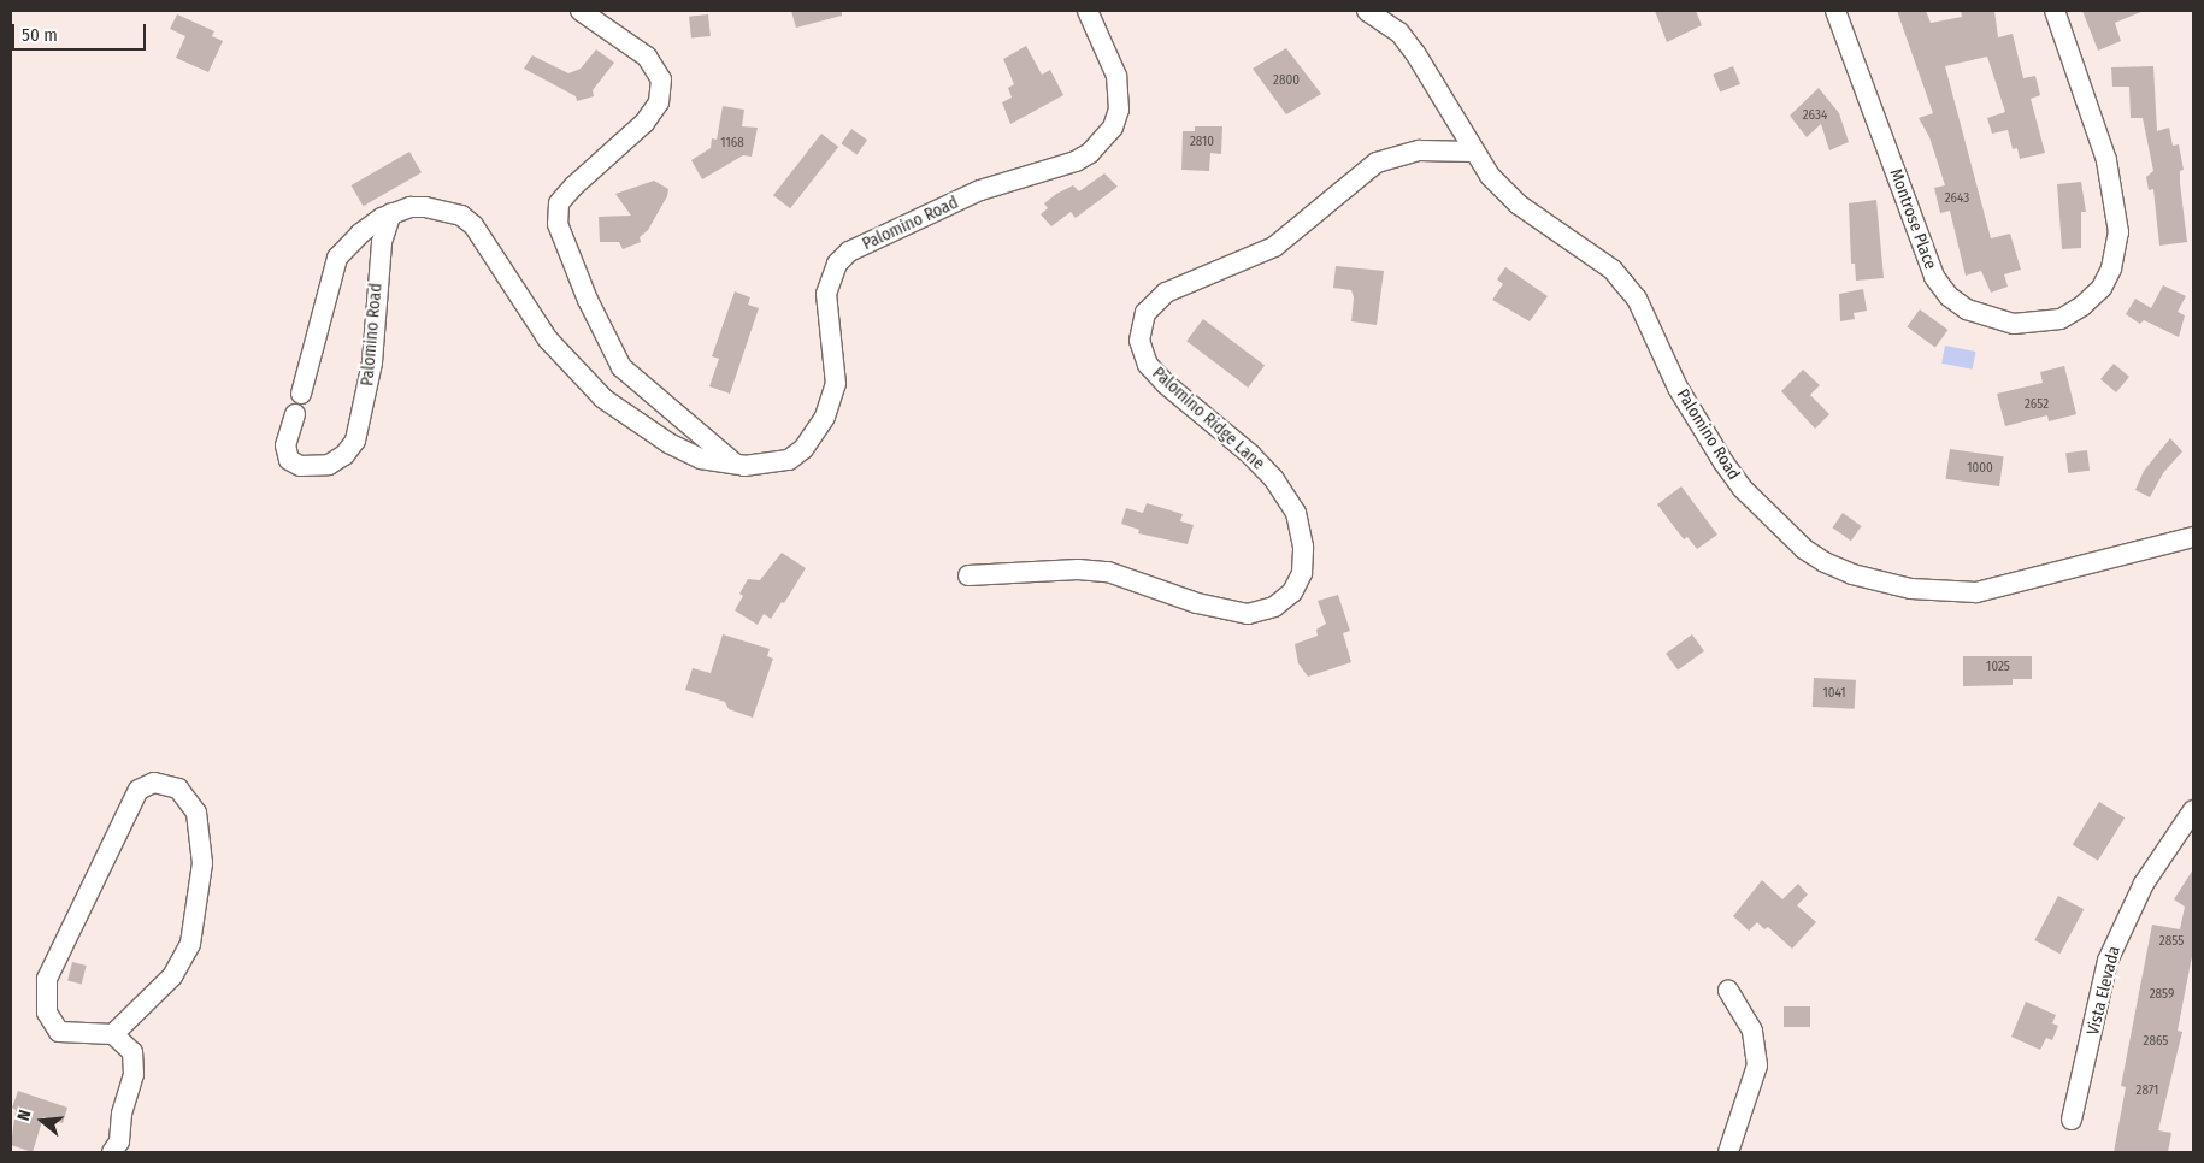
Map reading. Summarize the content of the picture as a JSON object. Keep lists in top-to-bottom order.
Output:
{
  "streets": {
    "street": [
      "Montrose Place",
      "Palomino Road",
      "Palomino Ridge Lane",
      "Vista Elevada"
    ]
  },
  "crossings": [
    ["Palomino Road", "Palomino Ridge Lane"]
  ],
  "house_numbers": [
    "2800",
    "2634",
    "2810",
    "1168",
    "2643",
    "2652",
    "1000",
    "1025",
    "1041",
    "2855",
    "2859",
    "2865",
    "2871"
  ],
  "scale_bar": "50 m",
  "north": "left"
}
